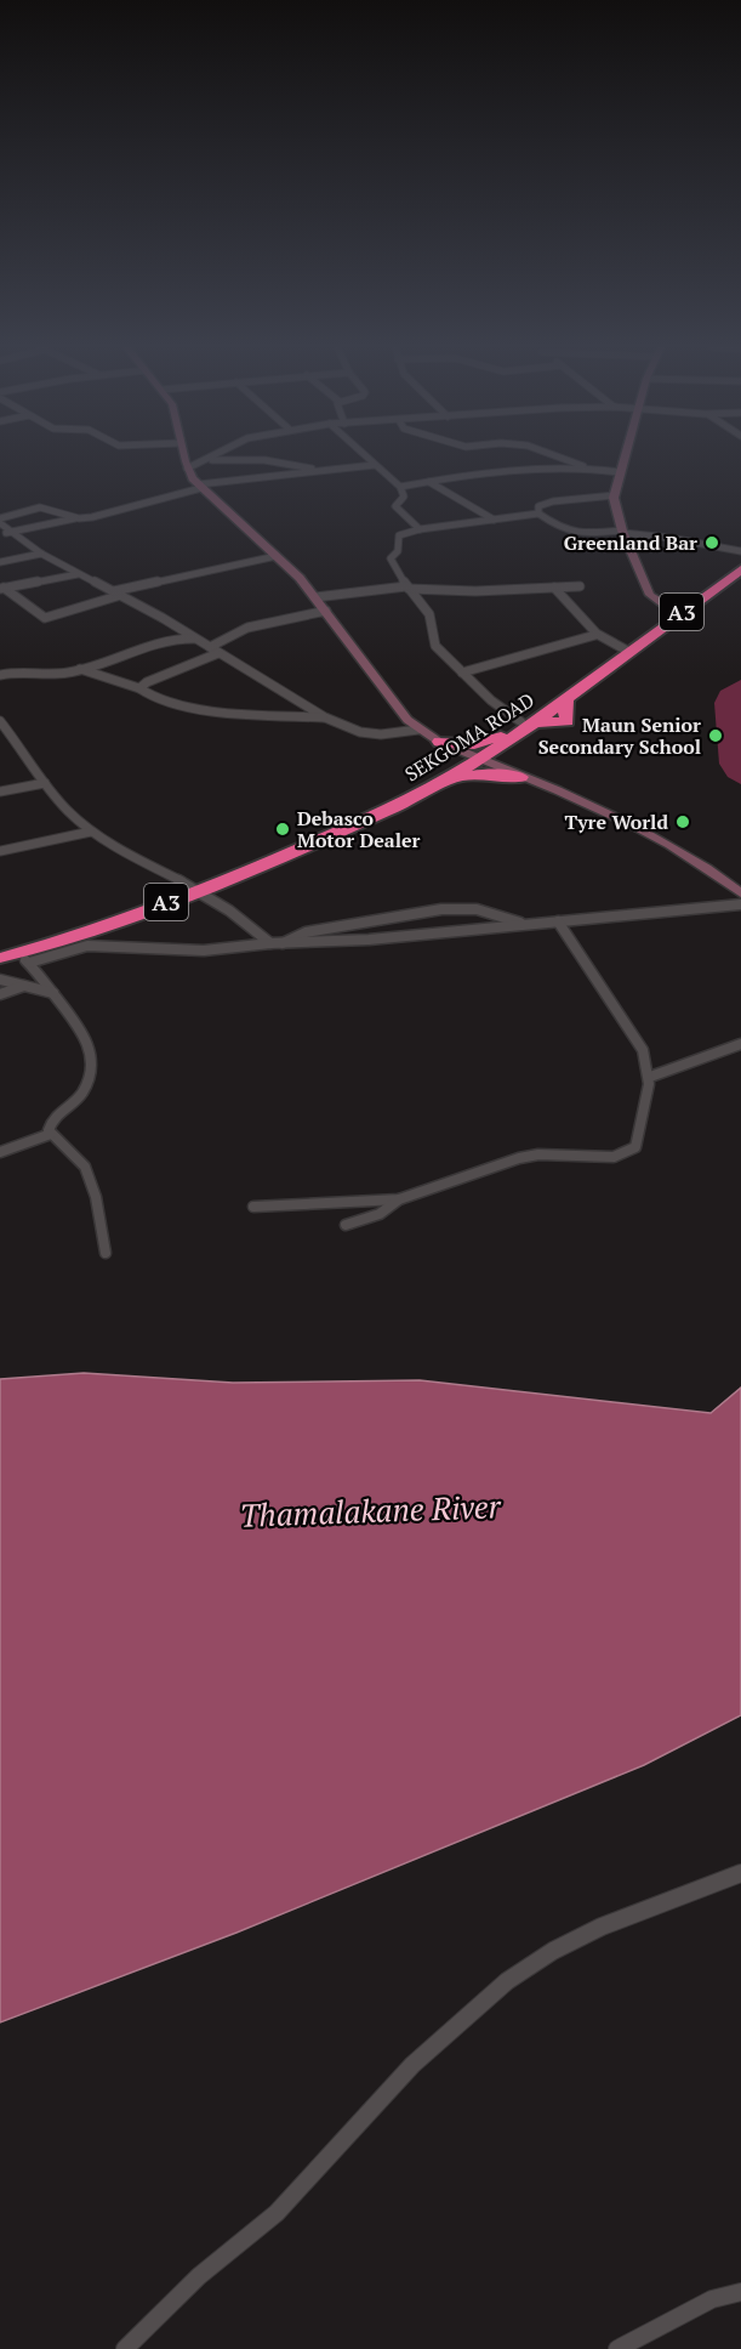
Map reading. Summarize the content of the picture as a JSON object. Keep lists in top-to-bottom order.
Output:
{
  "streets": {
    "highway": ["A3", "SEKGOMA ROAD"]
  },
  "water": ["Thamalakane River"],
  "places": [
    "Greenland Bar",
    "Maun Senior Secondary School",
    "Tyre World",
    "Debasco Motor Dealer"
  ]
}
